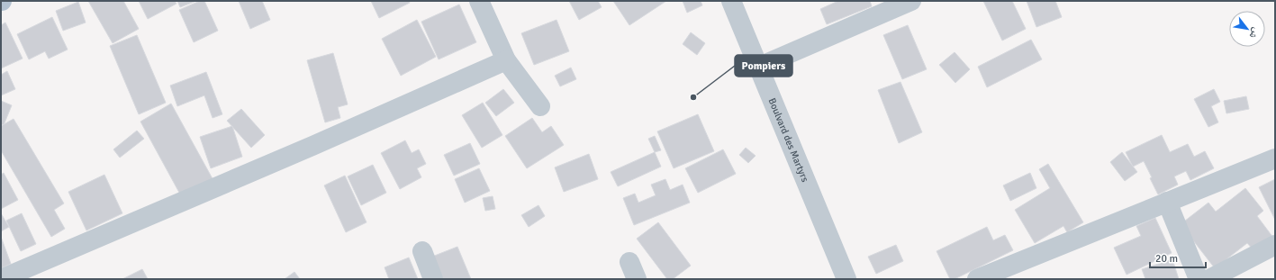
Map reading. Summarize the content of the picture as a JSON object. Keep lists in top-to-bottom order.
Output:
{
  "streets": {
    "street": ["Boulvard des Martyrs"]
  },
  "places": ["Pompiers"],
  "scale_bar": "20 m",
  "north": "bottom right"
}
